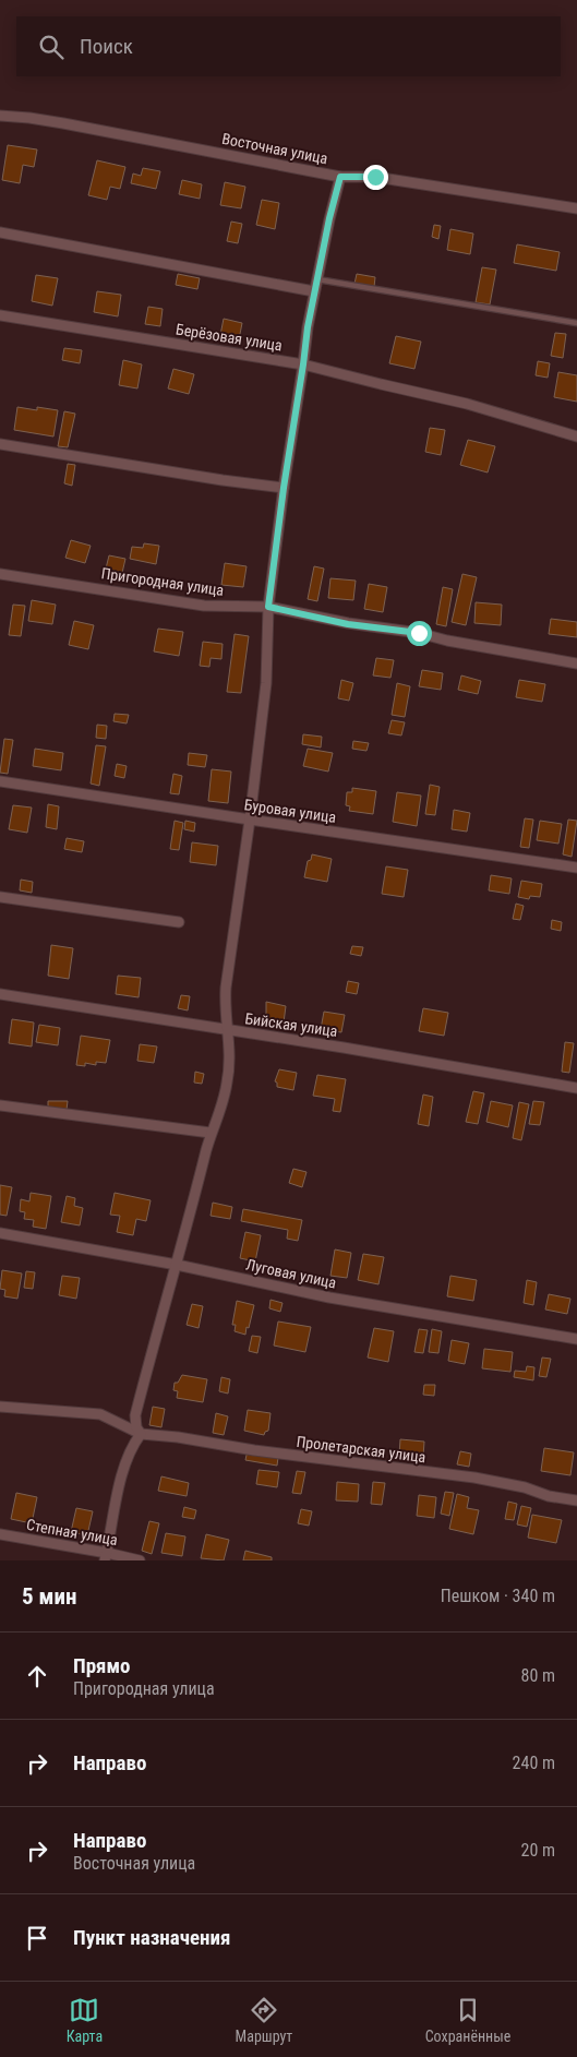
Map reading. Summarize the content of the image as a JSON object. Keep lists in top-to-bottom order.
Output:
{
  "streets": {
    "street": [
      "Восточная улица",
      "Берёзовая улица",
      "Пригородная улица",
      "Буровая улица",
      "Бийская улица",
      "Луговая улица",
      "Пролетарская улица",
      "Степная улица"
    ]
  },
  "page": {
    "search": "Поиск",
    "heading": ["5 мин", "Пешком · 340 m"],
    "list": [
      ["Прямо", "Пригородная улица", "80 m"],
      ["Направо", "240 m"],
      ["Направо", "Восточная улица", "20 m"],
      "Пункт назначения"
    ],
    "nav": ["Карта", "Маршрут", "Сохранённые"]
  }
}
